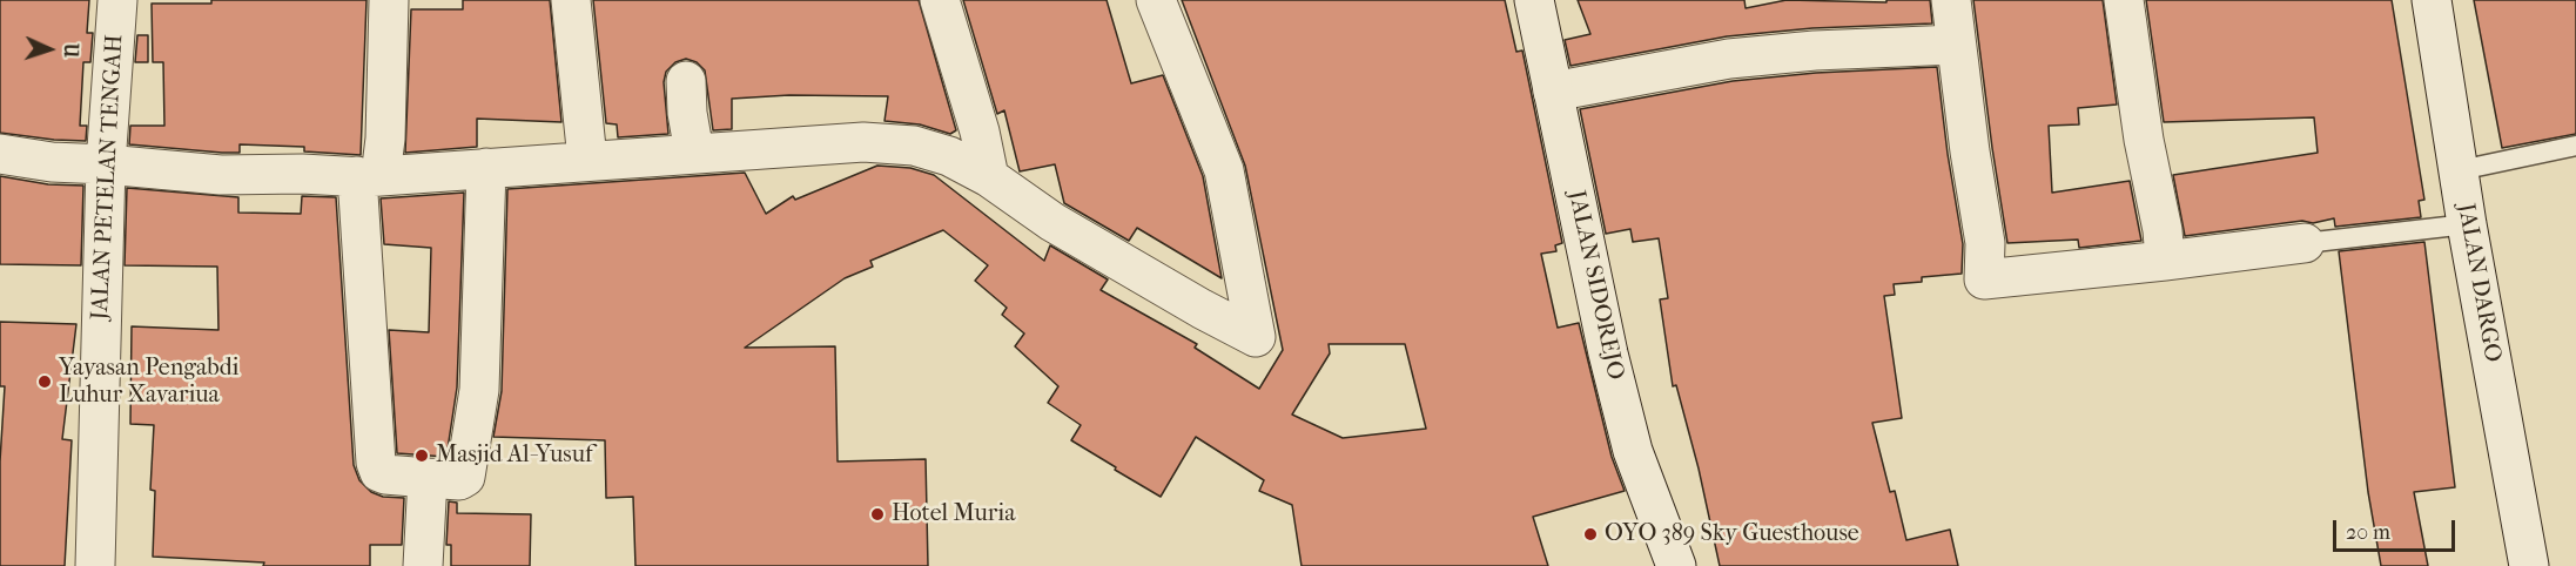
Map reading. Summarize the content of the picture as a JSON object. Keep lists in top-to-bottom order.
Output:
{
  "streets": {
    "street": ["JALAN PETELAN TENGAH", "JALAN DARGO", "JALAN SIDOREJO"]
  },
  "places": [
    "Yayasan Pengabdi Luhur Xavariua",
    "Masjid Al-Yusuf",
    "Hotel Muria",
    "OYO 389 Sky Guesthouse"
  ],
  "scale_bar": "20 m",
  "north": "right"
}
